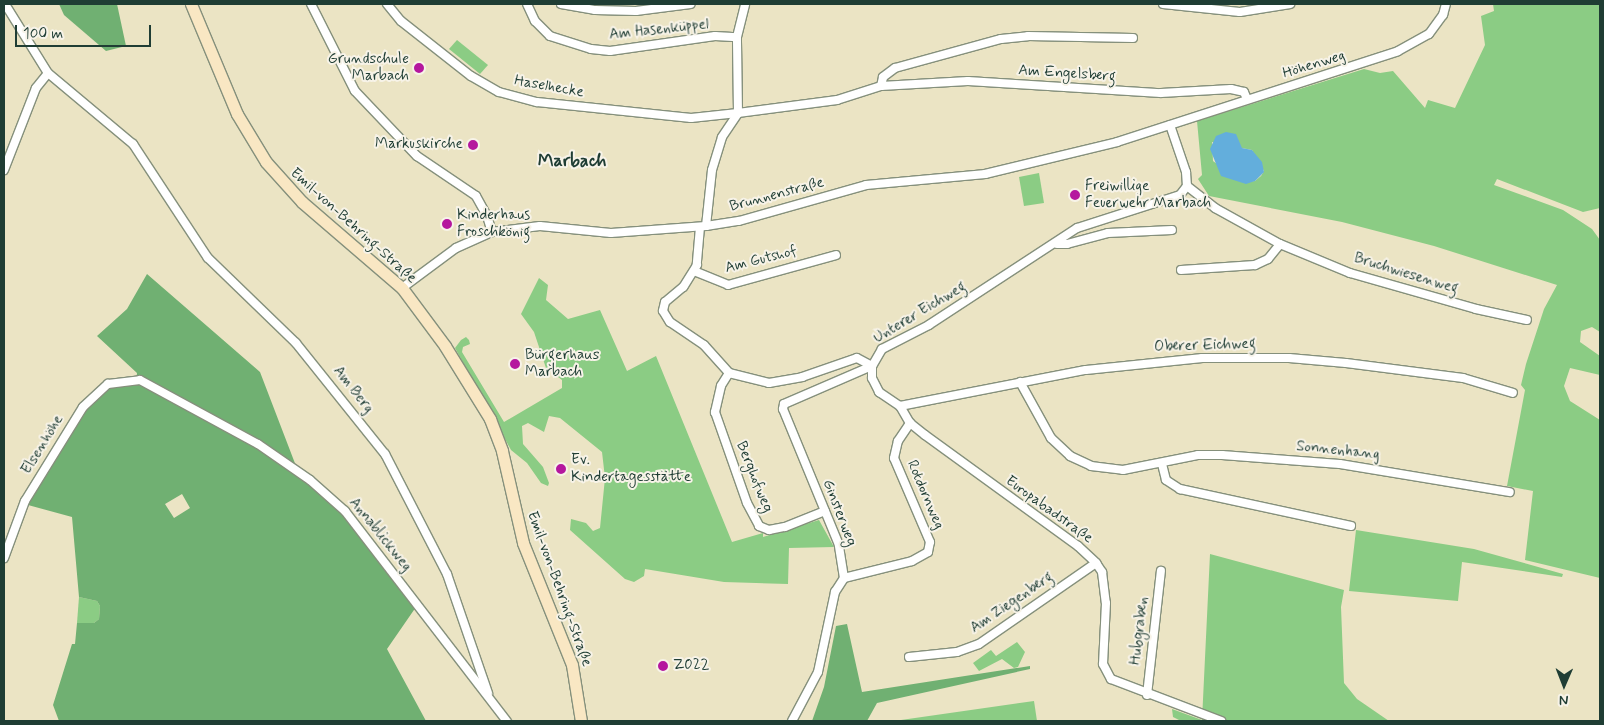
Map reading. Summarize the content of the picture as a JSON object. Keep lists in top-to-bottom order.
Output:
{
  "streets": {
    "main road": ["Emil-von-Behring-Straße"],
    "street": [
      "Am Hasenküppel",
      "Höhenweg",
      "Am Engelsberg",
      "Haselhecke",
      "Brunnenstraße",
      "Am Gutshof",
      "Bruchwiesenweg",
      "Unterer Eichweg",
      "Oberer Eichweg",
      "Am Berg",
      "Elsenhöhe",
      "Sonnenhang",
      "Berghofweg",
      "Rotdornweg",
      "Europabadstraße",
      "Ginsterweg",
      "Annablickweg",
      "Am Ziegenberg",
      "Hubgraben"
    ]
  },
  "crossings": [
    ["Höhenweg", "Am Engelsberg"],
    ["Höhenweg", "Brunnenstraße"],
    ["Am Engelsberg", "Haselhecke"],
    ["Brunnenstraße", "Emil-von-Behring-Straße"],
    ["Bruchwiesenweg", "Unterer Eichweg"],
    ["Unterer Eichweg", "Oberer Eichweg"],
    ["Unterer Eichweg", "Europabadstraße"],
    ["Unterer Eichweg", "Ginsterweg"],
    ["Oberer Eichweg", "Sonnenhang"],
    ["Oberer Eichweg", "Europabadstraße"],
    ["Am Berg", "Annablickweg"],
    ["Elsenhöhe", "Annablickweg"],
    ["Berghofweg", "Ginsterweg"],
    ["Rotdornweg", "Europabadstraße"],
    ["Rotdornweg", "Ginsterweg"],
    ["Europabadstraße", "Am Ziegenberg"],
    ["Europabadstraße", "Hubgraben"]
  ],
  "districts": ["Marbach"],
  "places": [
    "Grundschule Marbach",
    "Markuskirche",
    "Freiwillige Feuerwehr Marbach",
    "Kinderhaus Froschkönig",
    "Bürgerhaus Marbach",
    "Ev. Kindertagesstätte",
    "Z022"
  ],
  "scale_bar": "100 m",
  "north": "bottom"
}
